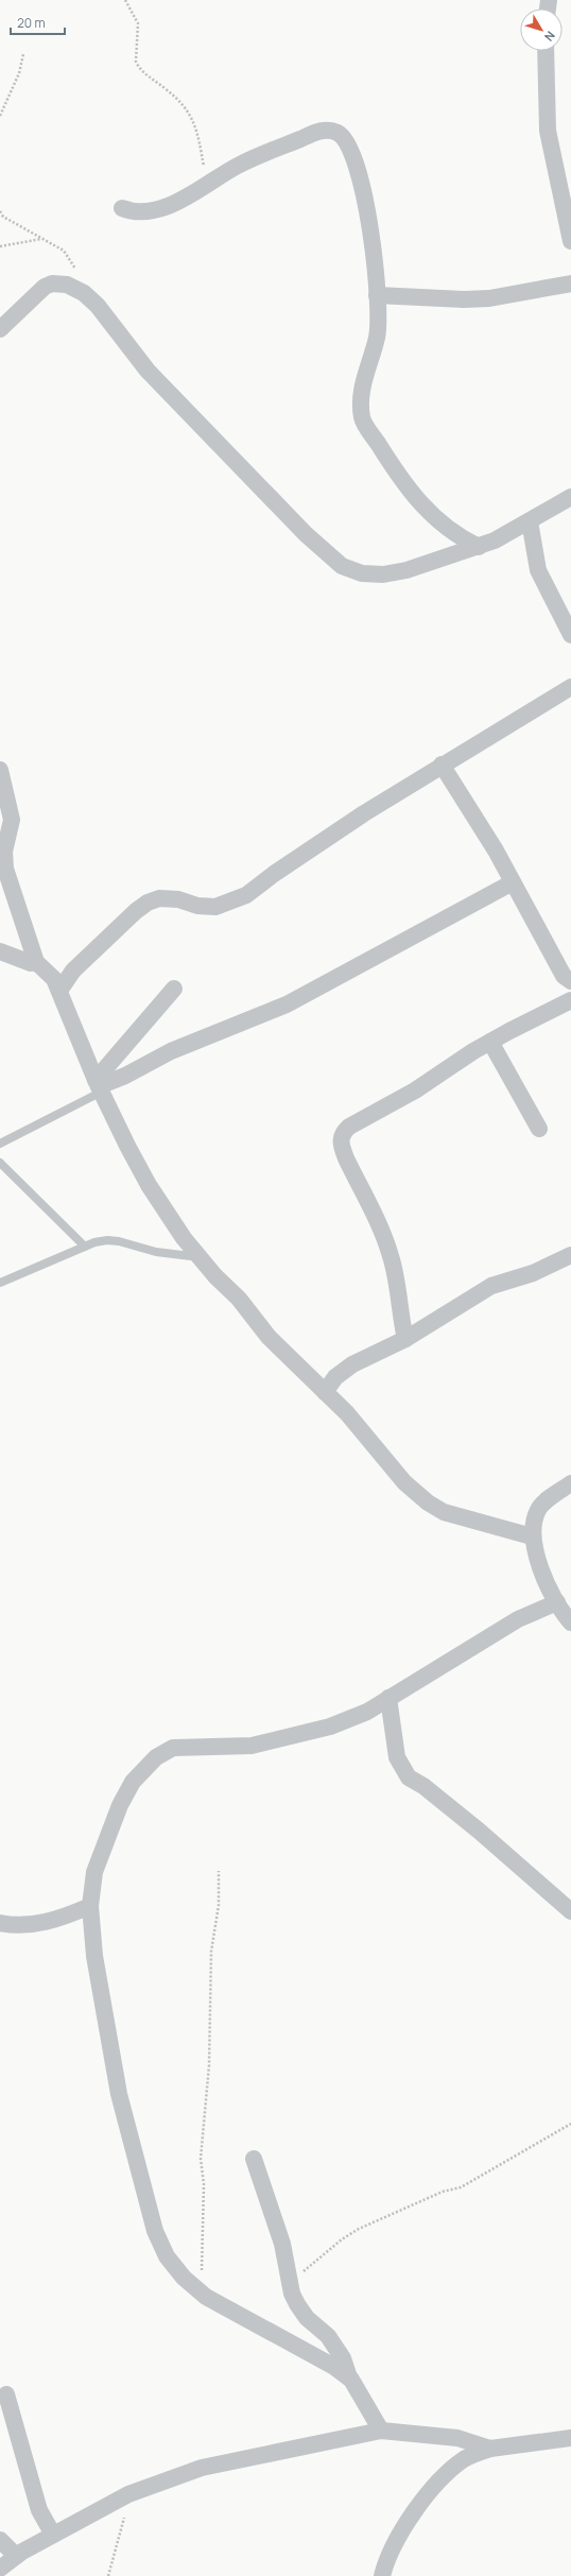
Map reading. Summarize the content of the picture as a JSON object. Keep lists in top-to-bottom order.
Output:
{
  "scale_bar": "20 m",
  "north": "bottom right"
}
